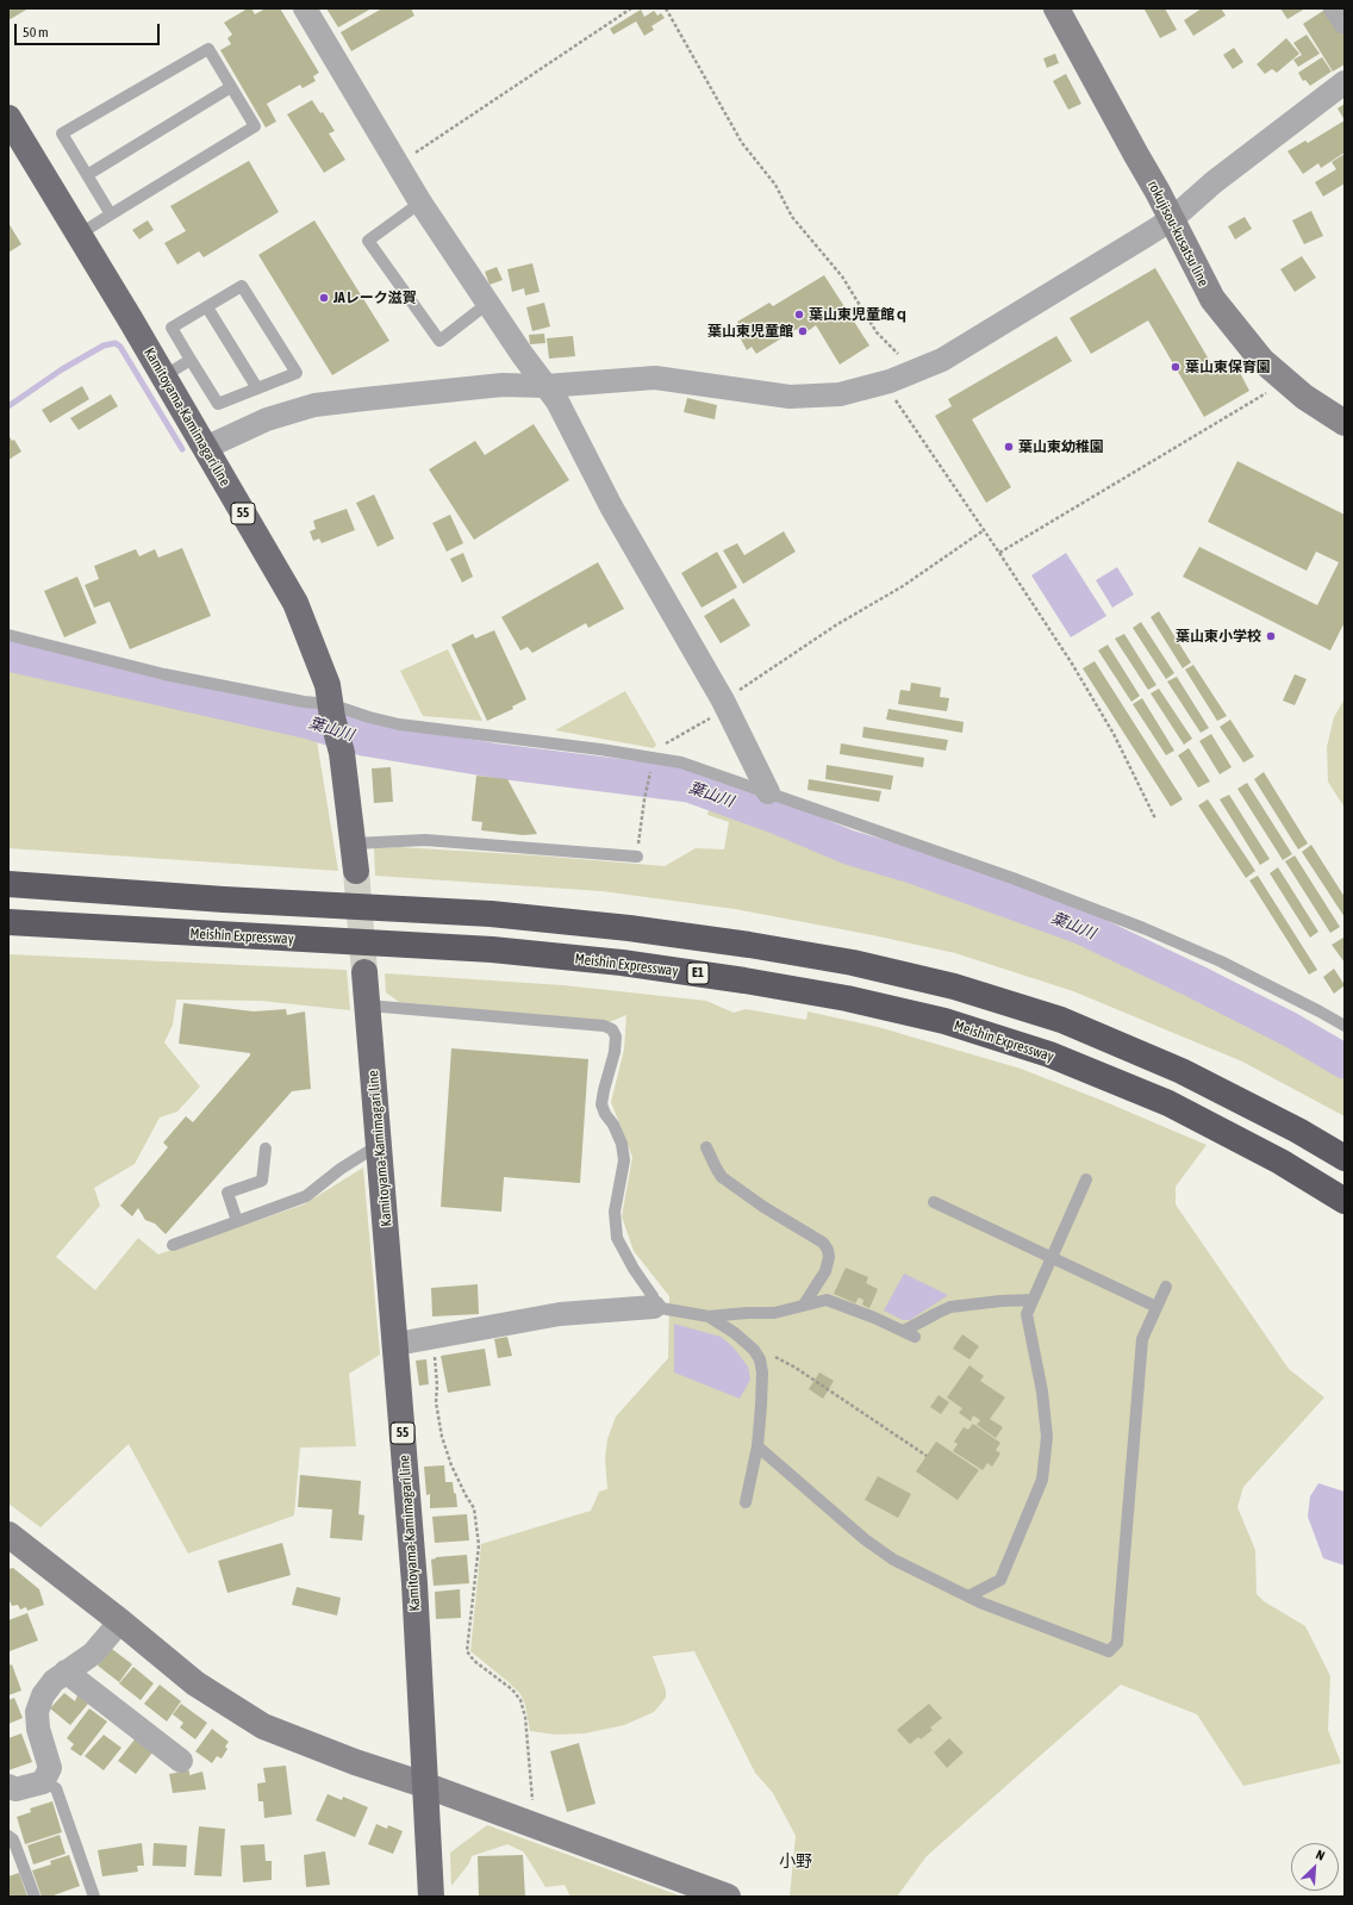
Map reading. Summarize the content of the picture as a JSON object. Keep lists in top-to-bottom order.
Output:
{
  "streets": {
    "highway": ["Meishin Expressway", "E1"],
    "main road": ["Kamitoyama-Kamimagari line", "55"],
    "street": ["rokujisou-kusatsu line"]
  },
  "districts": ["小野"],
  "water": ["葉山川"],
  "places": [
    "JAレーク滋賀",
    "葉山東児童館ｑ",
    "葉山東児童館",
    "葉山東保育園",
    "葉山東幼稚園",
    "葉山東小学校"
  ],
  "scale_bar": "50 m",
  "north": "top right"
}
